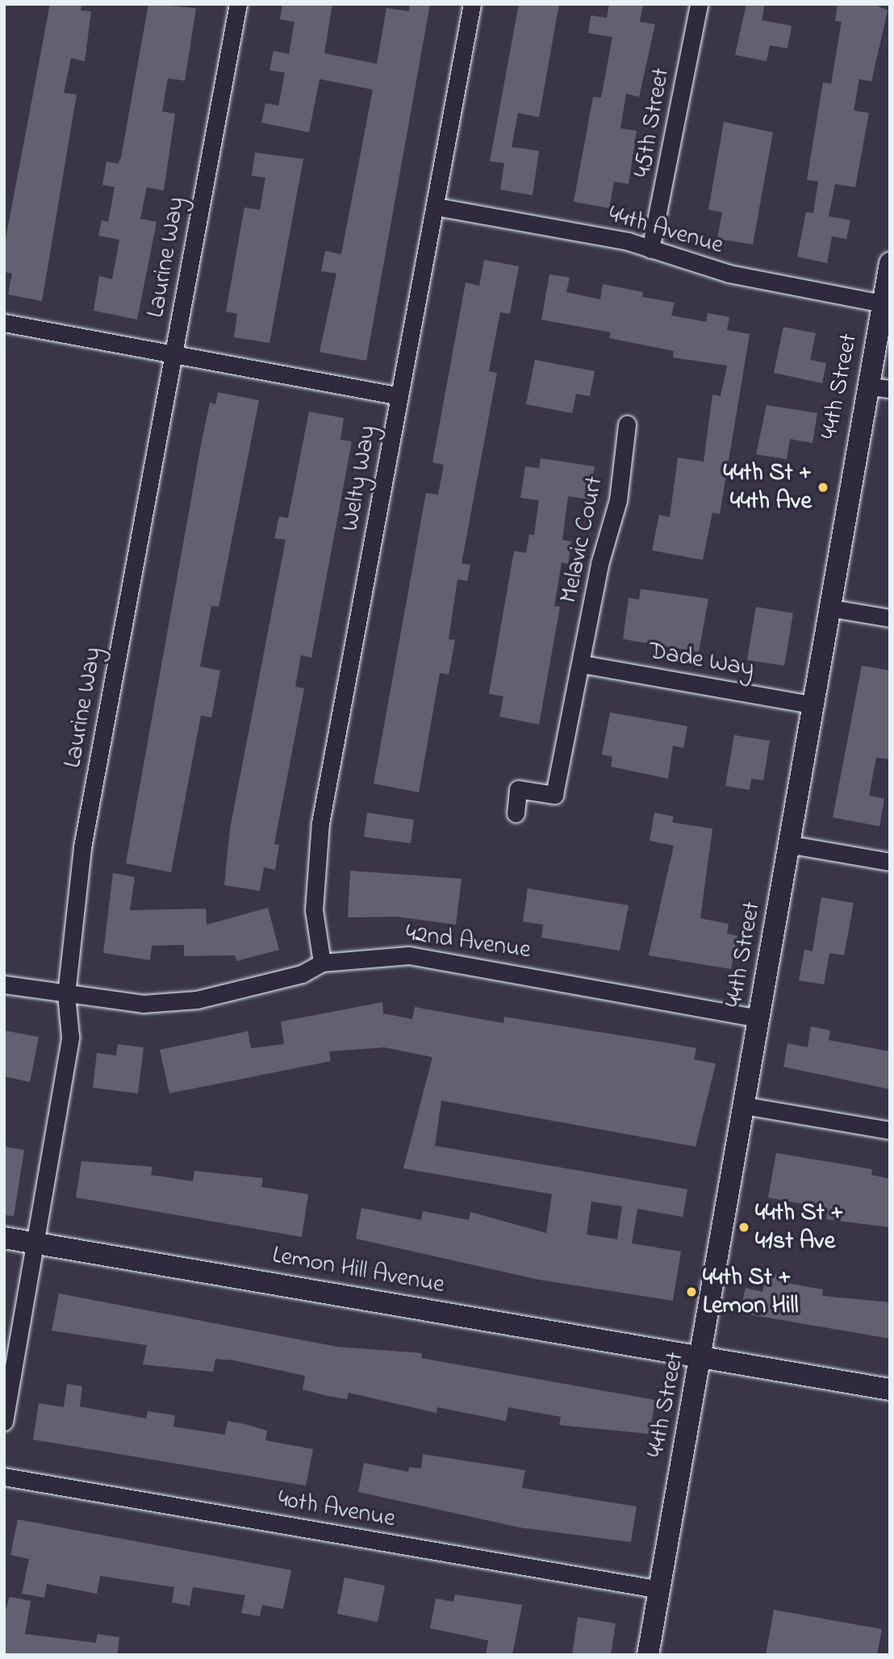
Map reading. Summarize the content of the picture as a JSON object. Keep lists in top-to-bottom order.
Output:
{
  "streets": {
    "street": [
      "45th Street",
      "44th Avenue",
      "Laurine Way",
      "44th Street",
      "Welty Way",
      "Melavic Court",
      "Dade Way",
      "42nd Avenue",
      "Lemon Hill Avenue",
      "40th Avenue"
    ]
  },
  "crossings": [
    ["45th Street", "44th Avenue"],
    ["44th Avenue", "44th Street"],
    ["44th Avenue", "Welty Way"],
    ["Laurine Way", "42nd Avenue"],
    ["Laurine Way", "Lemon Hill Avenue"],
    ["44th Street", "Dade Way"],
    ["44th Street", "42nd Avenue"],
    ["44th Street", "Lemon Hill Avenue"],
    ["44th Street", "40th Avenue"],
    ["Welty Way", "42nd Avenue"],
    ["Melavic Court", "Dade Way"]
  ],
  "places": ["44th St + 44th Ave", "44th St + 41st Ave", "44th St + Lemon Hill"]
}
